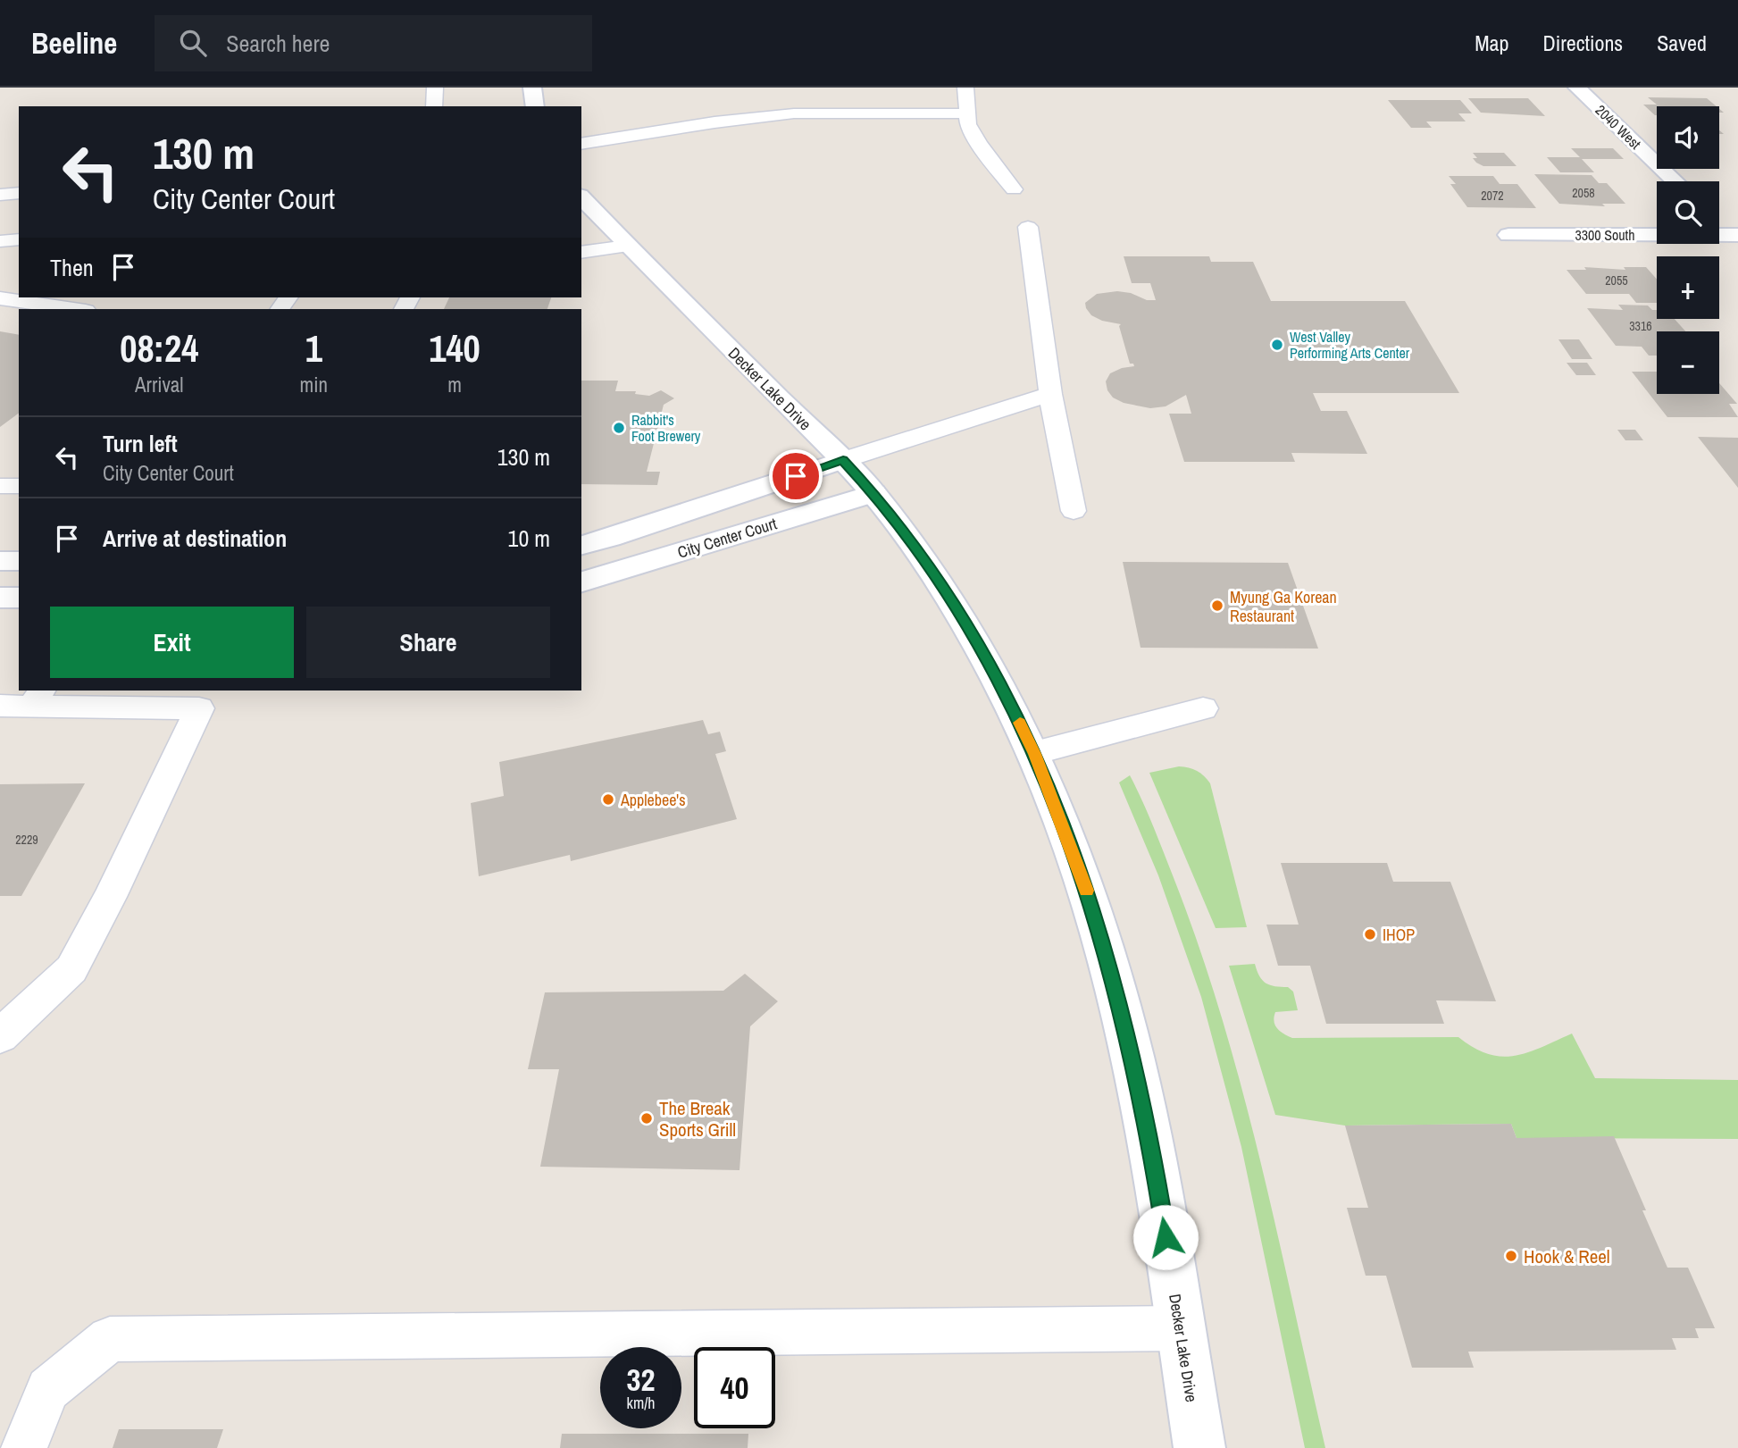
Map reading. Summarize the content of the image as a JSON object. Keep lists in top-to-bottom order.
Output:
{
  "streets": {
    "street": [
      "2040 West",
      "3300 South",
      "Decker Lake Drive",
      "City Center Court"
    ]
  },
  "crossings": [
    ["Decker Lake Drive", "City Center Court"]
  ],
  "places": [
    "West Valley Performing Arts Center",
    "Rabbit's Foot Brewery",
    "Myung Ga Korean Restaurant",
    "Applebee's",
    "IHOP",
    "The Break Sports Grill",
    "Hook & Reel"
  ],
  "house_numbers": [
    "2058",
    "2072",
    "2055",
    "3316",
    "2229"
  ],
  "page": {
    "header": "Beeline",
    "search": "Search here",
    "nav": ["Map", "Directions", "Saved"],
    "map_buttons": ["+", "−"],
    "turn": ["130 m", "City Center Court"],
    "then": "Then",
    "eta": [
      "08:24",
      "Arrival",
      "1",
      "min",
      "140",
      "m"
    ],
    "list": [
      {
        "name": "Turn left",
        "note": "City Center Court",
        "value": "130 m"
      },
      {
        "name": "Arrive at destination",
        "value": "10 m"
      }
    ],
    "buttons": ["Exit", "Share"],
    "speed": "32 km/h",
    "limit": "40"
  }
}
